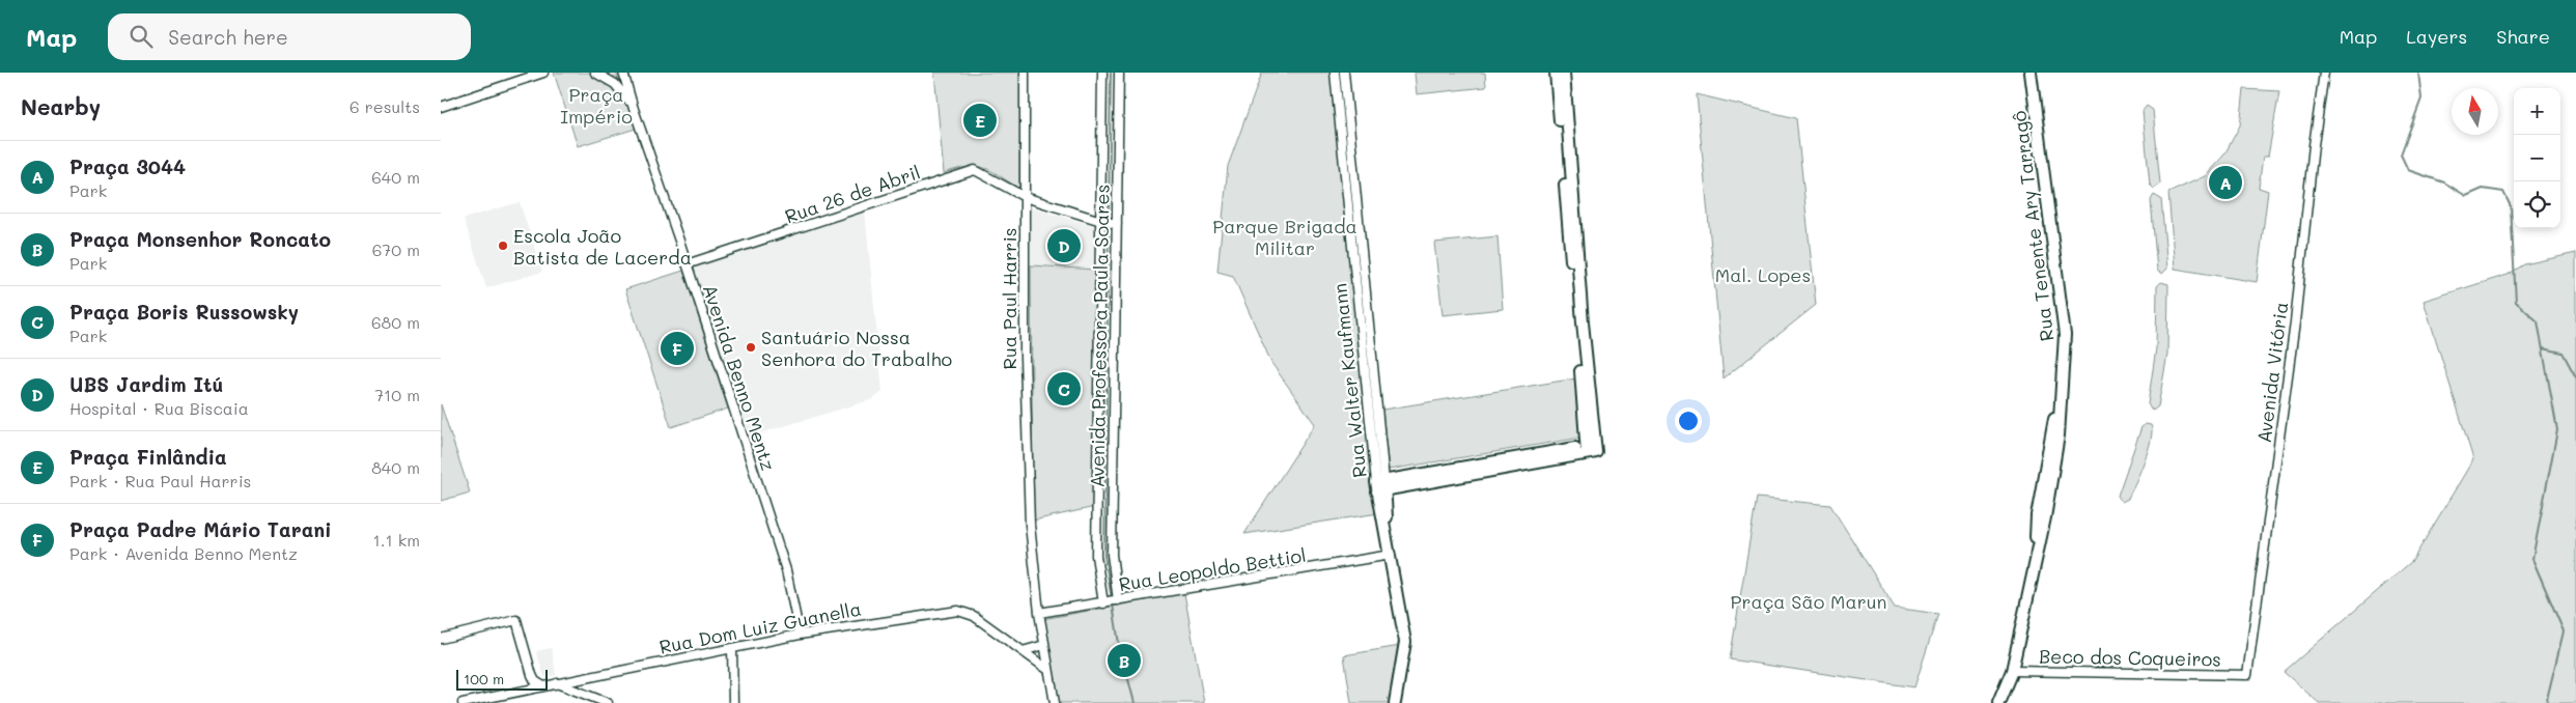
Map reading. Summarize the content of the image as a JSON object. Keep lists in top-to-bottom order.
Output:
{
  "streets": {
    "main road": ["Rua Tenente Ary Tarragô", "Rua Walter Kaufmann"],
    "street": [
      "Rua 26 de Abril",
      "Rua Paul Harris",
      "Avenida Professora Paula Soares",
      "Avenida Vitória",
      "Avenida Benno Mentz",
      "Rua Leopoldo Bettiol",
      "Rua Dom Luiz Guanella",
      "Beco dos Coqueiros"
    ]
  },
  "crossings": [
    ["Rua 26 de Abril", "Rua Paul Harris"],
    ["Rua 26 de Abril", "Avenida Professora Paula Soares"],
    ["Rua 26 de Abril", "Avenida Benno Mentz"],
    ["Rua Tenente Ary Tarragô", "Beco dos Coqueiros"],
    ["Rua Paul Harris", "Rua Leopoldo Bettiol"],
    ["Rua Paul Harris", "Rua Dom Luiz Guanella"],
    ["Avenida Professora Paula Soares", "Rua Leopoldo Bettiol"],
    ["Avenida Vitória", "Beco dos Coqueiros"],
    ["Avenida Benno Mentz", "Rua Dom Luiz Guanella"],
    ["Rua Walter Kaufmann", "Rua Leopoldo Bettiol"]
  ],
  "parks": [
    "Praça Império",
    "Parque Brigada Militar",
    "Mal. Lopes",
    "Praça São Marun"
  ],
  "places": ["Escola João Batista de Lacerda", "Santuário Nossa Senhora do Trabalho"],
  "scale_bar": "100 m",
  "north": "top",
  "page": {
    "header": "Map",
    "search": "Search here",
    "nav": ["Map", "Layers", "Share"],
    "heading": ["Nearby", "6 results"],
    "map_buttons": ["+", "−"],
    "pins": [
      "E",
      "A",
      "D",
      "F",
      "C",
      "B"
    ],
    "list": [
      {
        "mark": "A",
        "name": "Praça 3044",
        "note": "Park",
        "value": "640 m"
      },
      {
        "mark": "B",
        "name": "Praça Monsenhor Roncato",
        "note": "Park",
        "value": "670 m"
      },
      {
        "mark": "C",
        "name": "Praça Boris Russowsky",
        "note": "Park",
        "value": "680 m"
      },
      {
        "mark": "D",
        "name": "UBS Jardim Itú",
        "note": "Hospital · Rua Biscaia",
        "value": "710 m"
      },
      {
        "mark": "E",
        "name": "Praça Finlândia",
        "note": "Park · Rua Paul Harris",
        "value": "840 m"
      },
      {
        "mark": "F",
        "name": "Praça Padre Mário Tarani",
        "note": "Park · Avenida Benno Mentz",
        "value": "1.1 km"
      }
    ],
    "scale": "100 m"
  }
}
